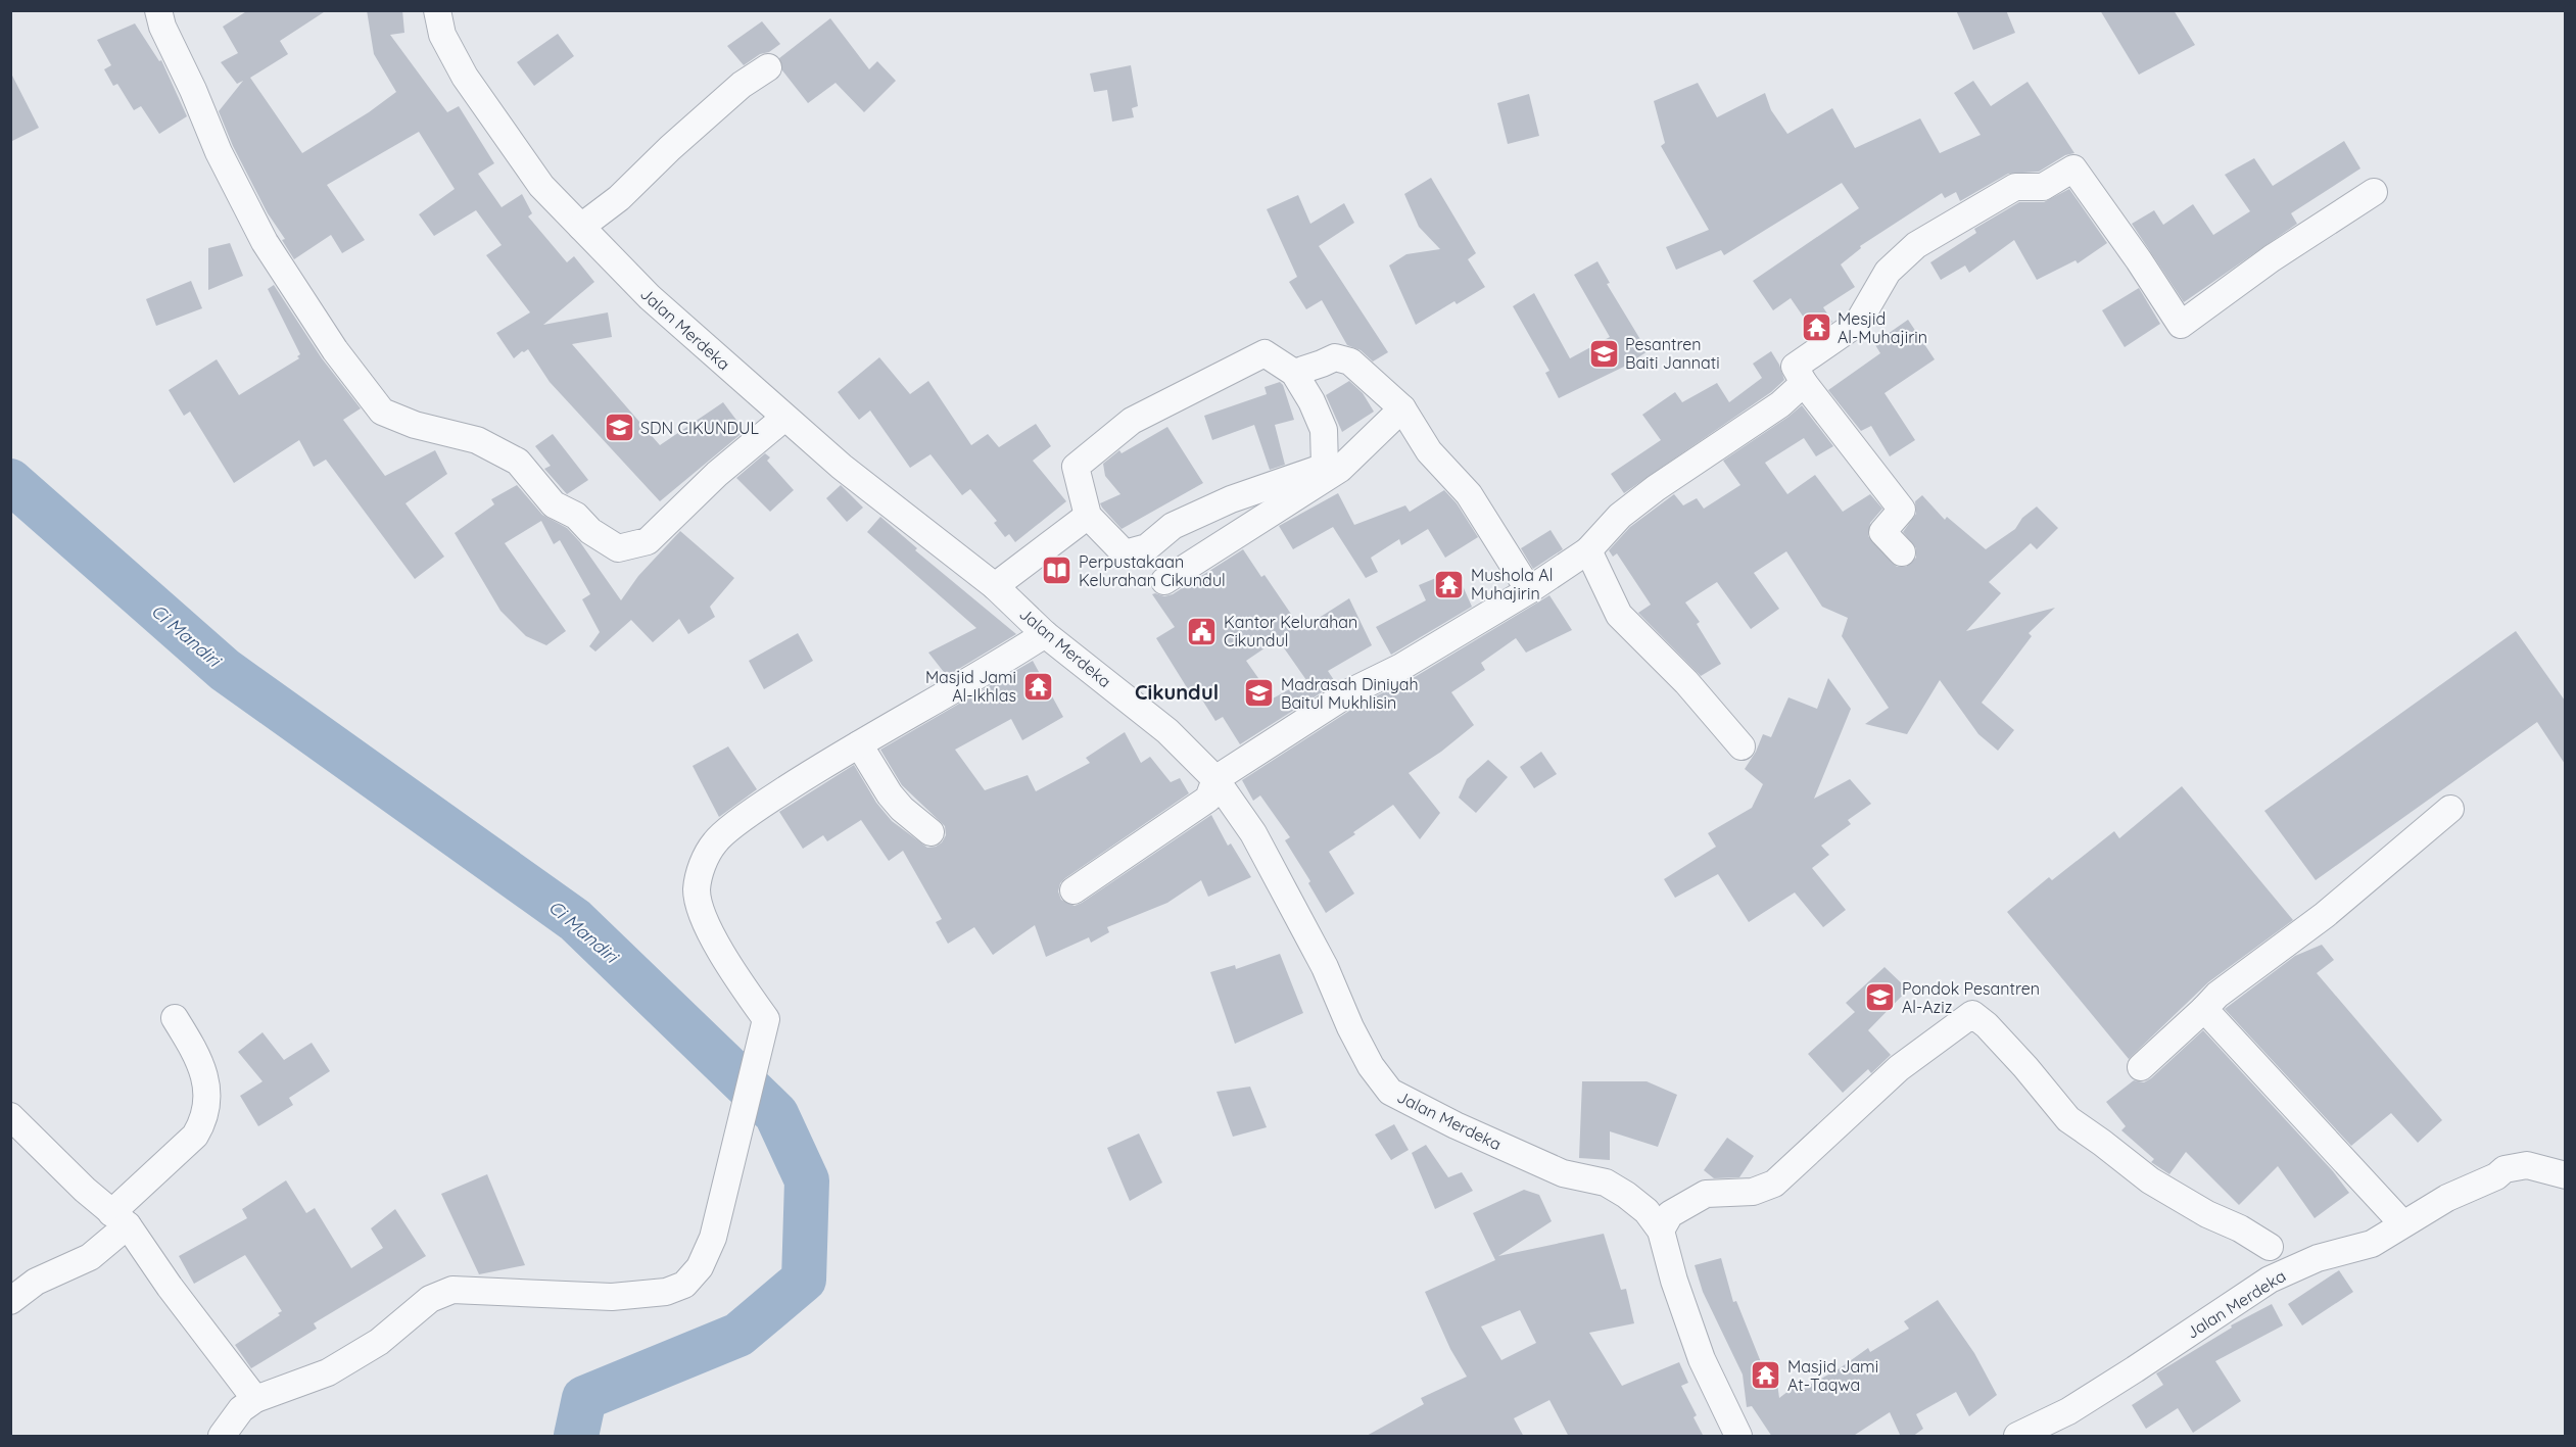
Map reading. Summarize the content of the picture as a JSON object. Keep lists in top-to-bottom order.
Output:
{
  "streets": {
    "street": ["Jalan Merdeka"]
  },
  "districts": ["Cikundul"],
  "water": ["Ci Mandiri"],
  "places": {
    "temple": [
      "Mesjid Al-Muhajirin",
      "Mushola Al Muhajirin",
      "Masjid Jami Al-Ikhlas",
      "Masjid Jami At-Taqwa"
    ],
    "school or university": [
      "Pesantren Baiti Jannati",
      "SDN CIKUNDUL",
      "Madrasah Diniyah Baitul Mukhlisin",
      "Pondok Pesantren Al-Aziz"
    ],
    "library": ["Perpustakaan Kelurahan Cikundul"],
    "public building": ["Kantor Kelurahan Cikundul"]
  }
}
